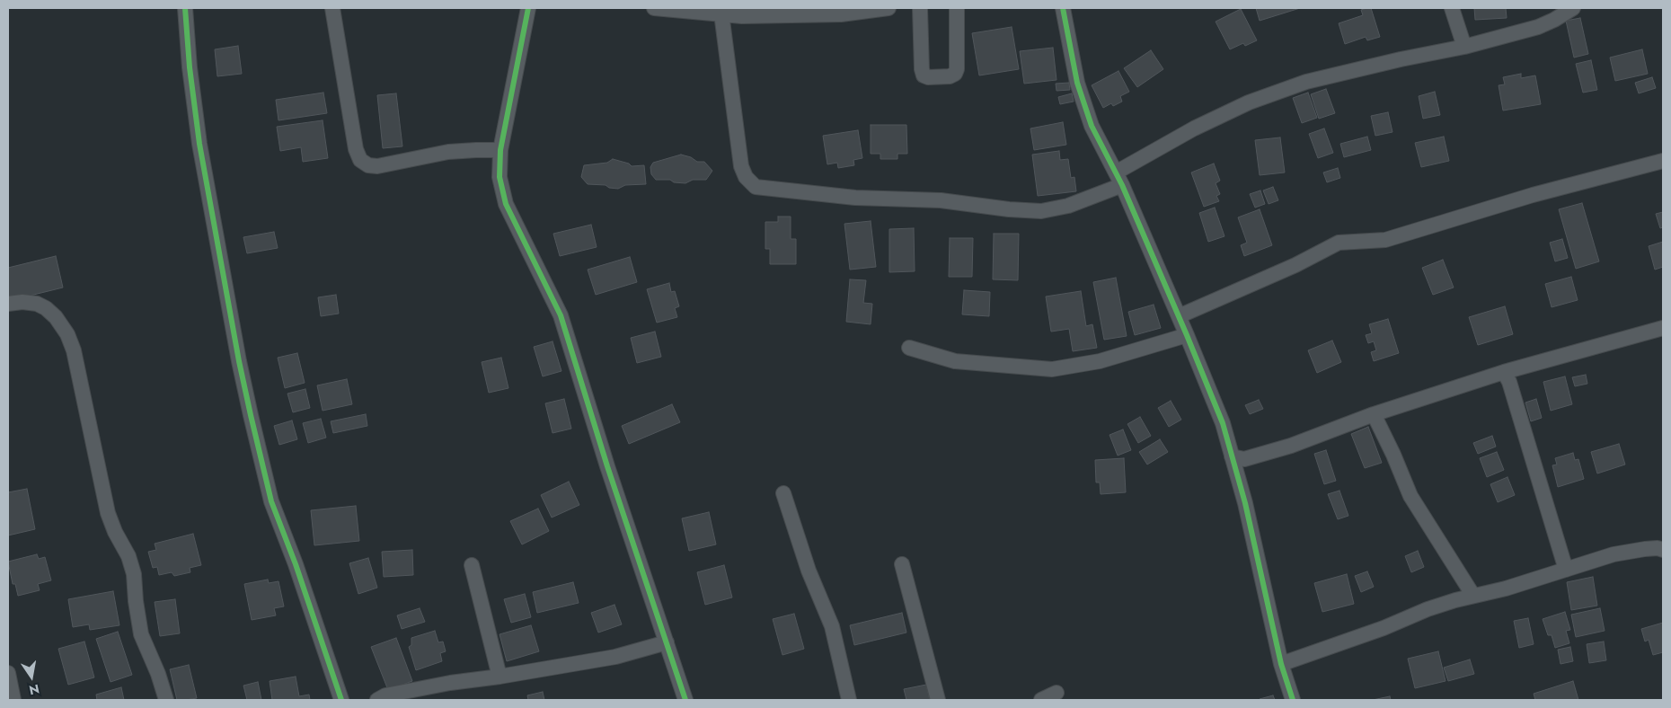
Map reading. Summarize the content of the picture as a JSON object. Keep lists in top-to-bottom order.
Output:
{
  "north": "bottom"
}
